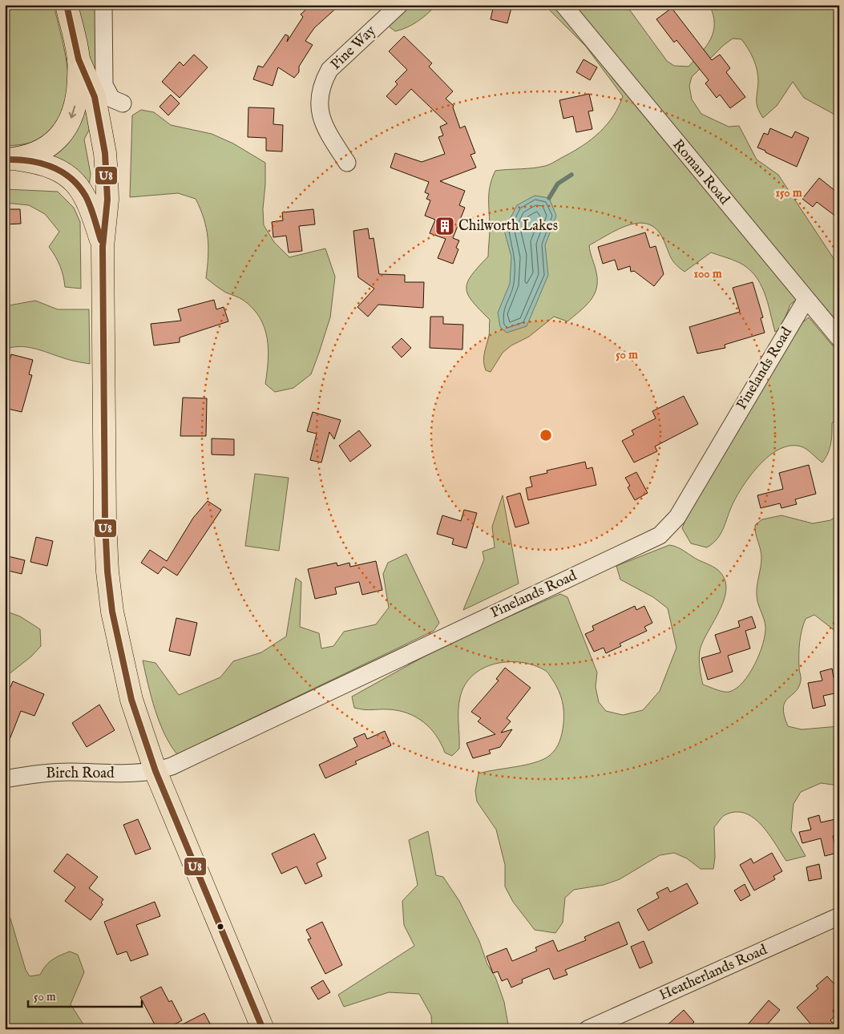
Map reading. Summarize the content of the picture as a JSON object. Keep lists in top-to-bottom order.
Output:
{
  "streets": {
    "street": [
      "Pine Way",
      "Roman Road",
      "Pinelands Road",
      "Birch Road",
      "Heatherlands Road"
    ]
  },
  "crossings": [
    ["Roman Road", "Pinelands Road"],
    ["Pinelands Road", "Birch Road"]
  ],
  "places": {
    "building": ["Chilworth Lakes"]
  },
  "lines": ["transit line U8"],
  "scale_bar": "50 m",
  "rings": ["150 m", "100 m", "50 m"]
}
